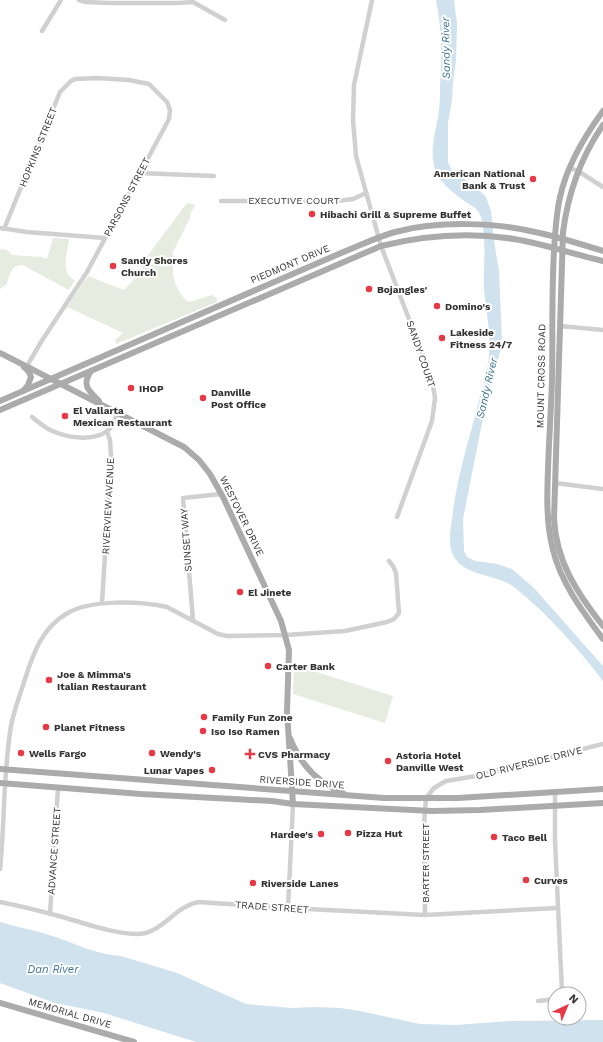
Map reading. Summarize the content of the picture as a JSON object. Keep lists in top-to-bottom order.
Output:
{
  "streets": {
    "main road": [
      "PIEDMONT DRIVE",
      "MOUNT CROSS ROAD",
      "WESTOVER DRIVE",
      "RIVERSIDE DRIVE",
      "MEMORIAL DRIVE"
    ],
    "street": [
      "HOPKINS STREET",
      "PARSONS STREET",
      "EXECUTIVE COURT",
      "SANDY COURT",
      "RIVERVIEW AVENUE",
      "SUNSET WAY",
      "OLD RIVERSIDE DRIVE",
      "ADVANCE STREET",
      "BARTER STREET",
      "TRADE STREET"
    ]
  },
  "crossings": [
    ["HOPKINS STREET", "PARSONS STREET"],
    ["PARSONS STREET", "WESTOVER DRIVE"],
    ["EXECUTIVE COURT", "SANDY COURT"],
    ["PIEDMONT DRIVE", "SANDY COURT"],
    ["PIEDMONT DRIVE", "MOUNT CROSS ROAD"],
    ["PIEDMONT DRIVE", "WESTOVER DRIVE"],
    ["WESTOVER DRIVE", "SUNSET WAY"],
    ["WESTOVER DRIVE", "RIVERSIDE DRIVE"],
    ["OLD RIVERSIDE DRIVE", "RIVERSIDE DRIVE"],
    ["ADVANCE STREET", "TRADE STREET"],
    ["BARTER STREET", "TRADE STREET"]
  ],
  "water": ["Sandy River", "Dan River"],
  "places": {
    "other": [
      "American National Bank & Trust",
      "Hibachi Grill & Supreme Buffet",
      "Sandy Shores Church",
      "Bojangles'",
      "Domino's",
      "Lakeside Fitness 24/7",
      "IHOP",
      "Danville Post Office",
      "El Vallarta Mexican Restaurant",
      "El Jinete",
      "Carter Bank",
      "Joe & Mimma's Italian Restaurant",
      "Family Fun Zone",
      "Planet Fitness",
      "Iso Iso Ramen",
      "Wells Fargo",
      "Wendy's",
      "Astoria Hotel Danville West",
      "Lunar Vapes",
      "Pizza Hut",
      "Hardee's",
      "Taco Bell",
      "Curves",
      "Riverside Lanes"
    ],
    "health": ["CVS Pharmacy"]
  },
  "north": "top right"
}
